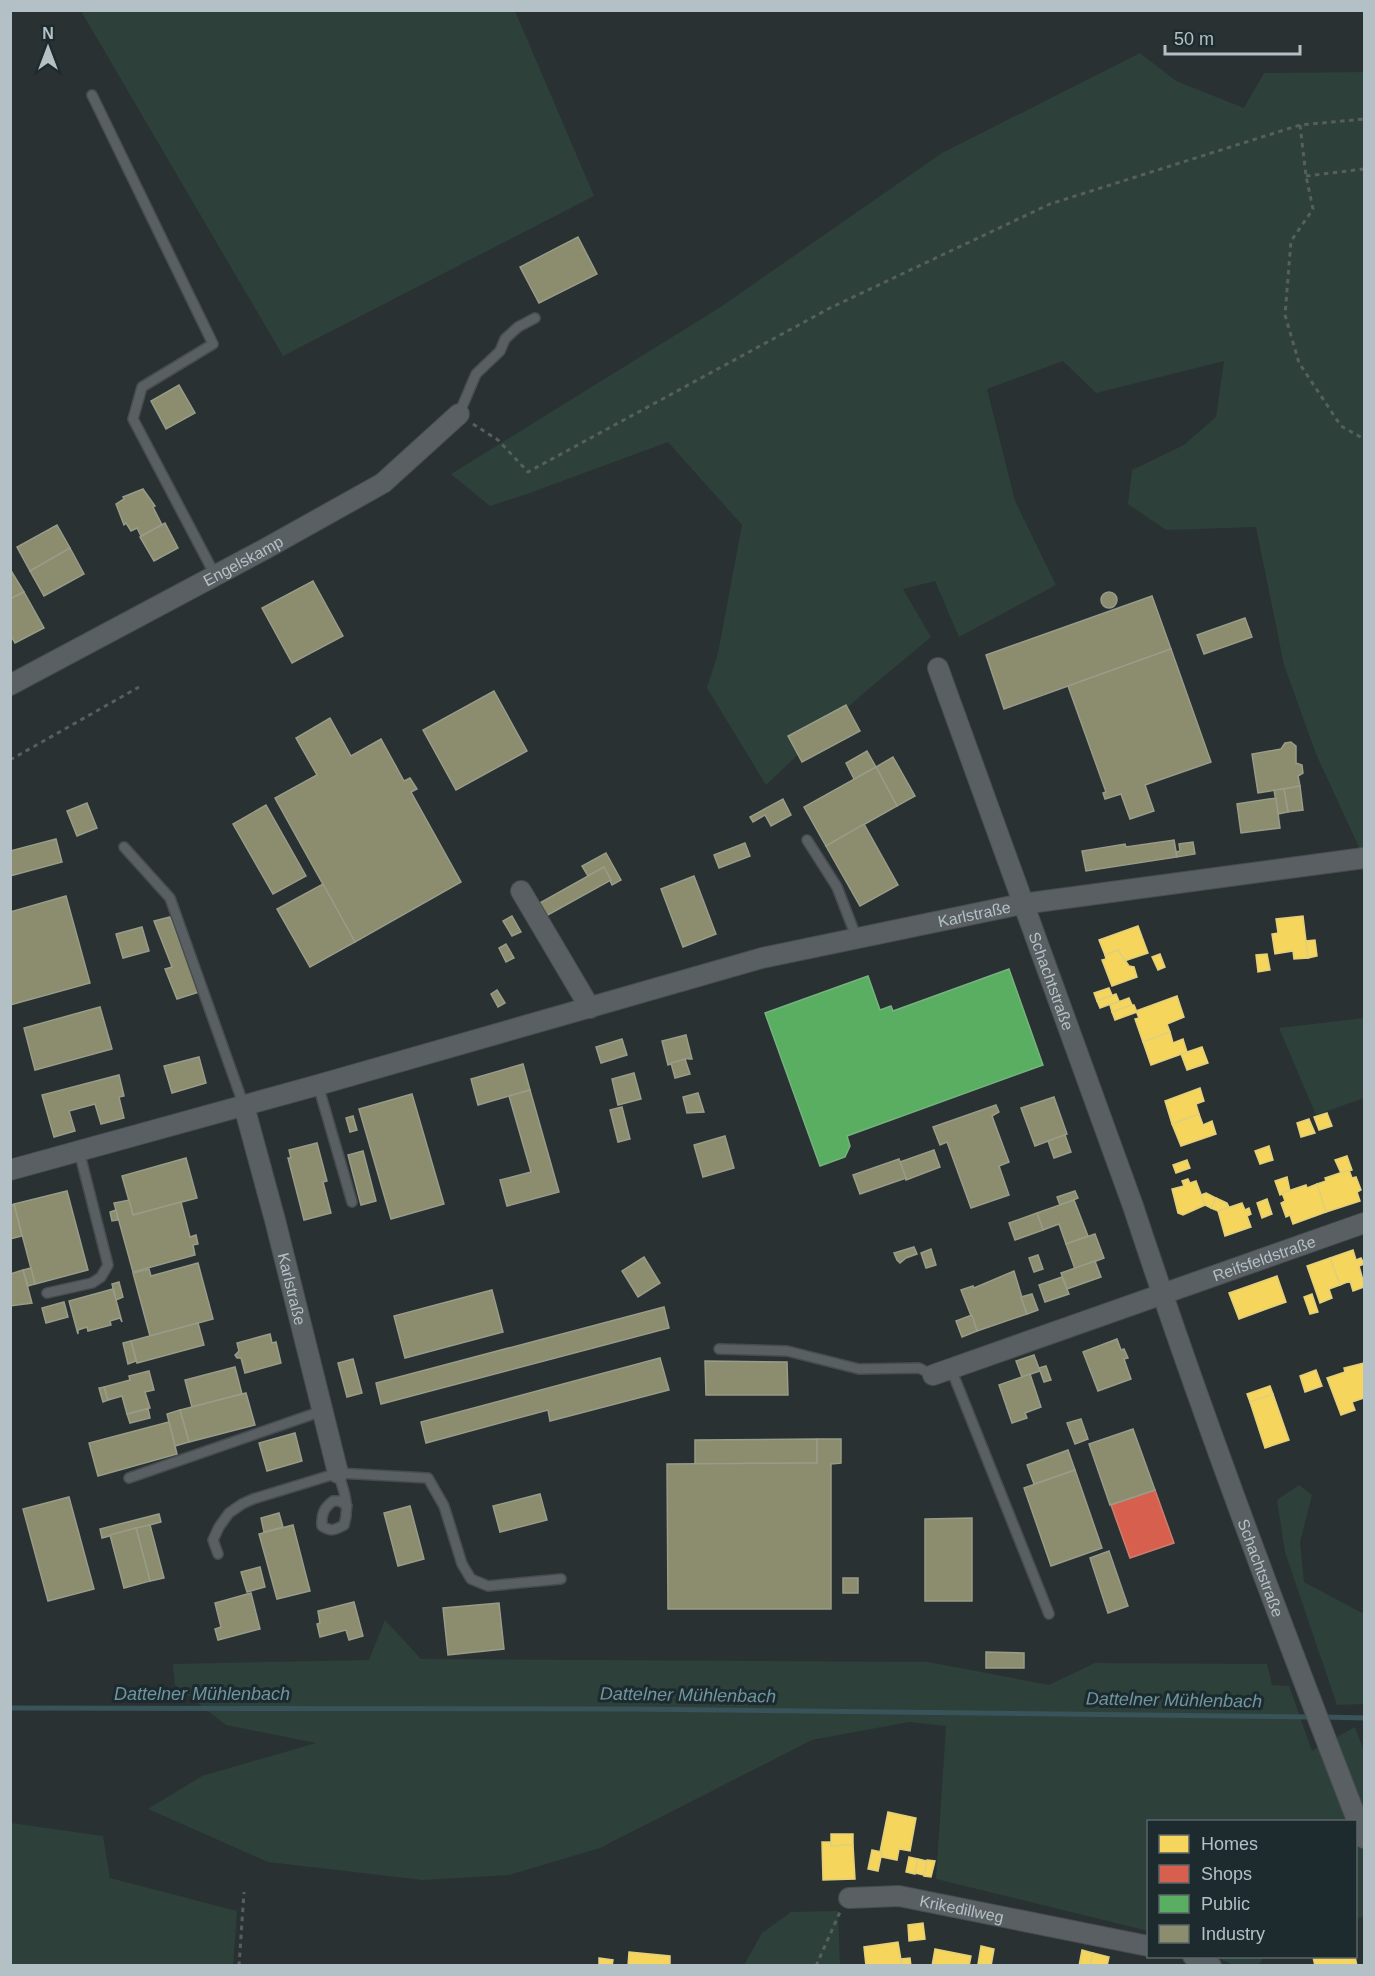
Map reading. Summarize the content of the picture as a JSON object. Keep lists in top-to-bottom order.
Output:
{
  "streets": {
    "street": [
      "Engelskamp",
      "Karlstraße",
      "Schachtstraße",
      "Reifsfeldstraße",
      "Krikedillweg"
    ]
  },
  "crossings": [
    ["Karlstraße", "Schachtstraße"],
    ["Schachtstraße", "Reifsfeldstraße"]
  ],
  "water": ["Dattelner Mühlenbach"],
  "legend": [
    "Homes",
    "Shops",
    "Public",
    "Industry"
  ],
  "scale_bar": "50 m",
  "north": "top"
}
